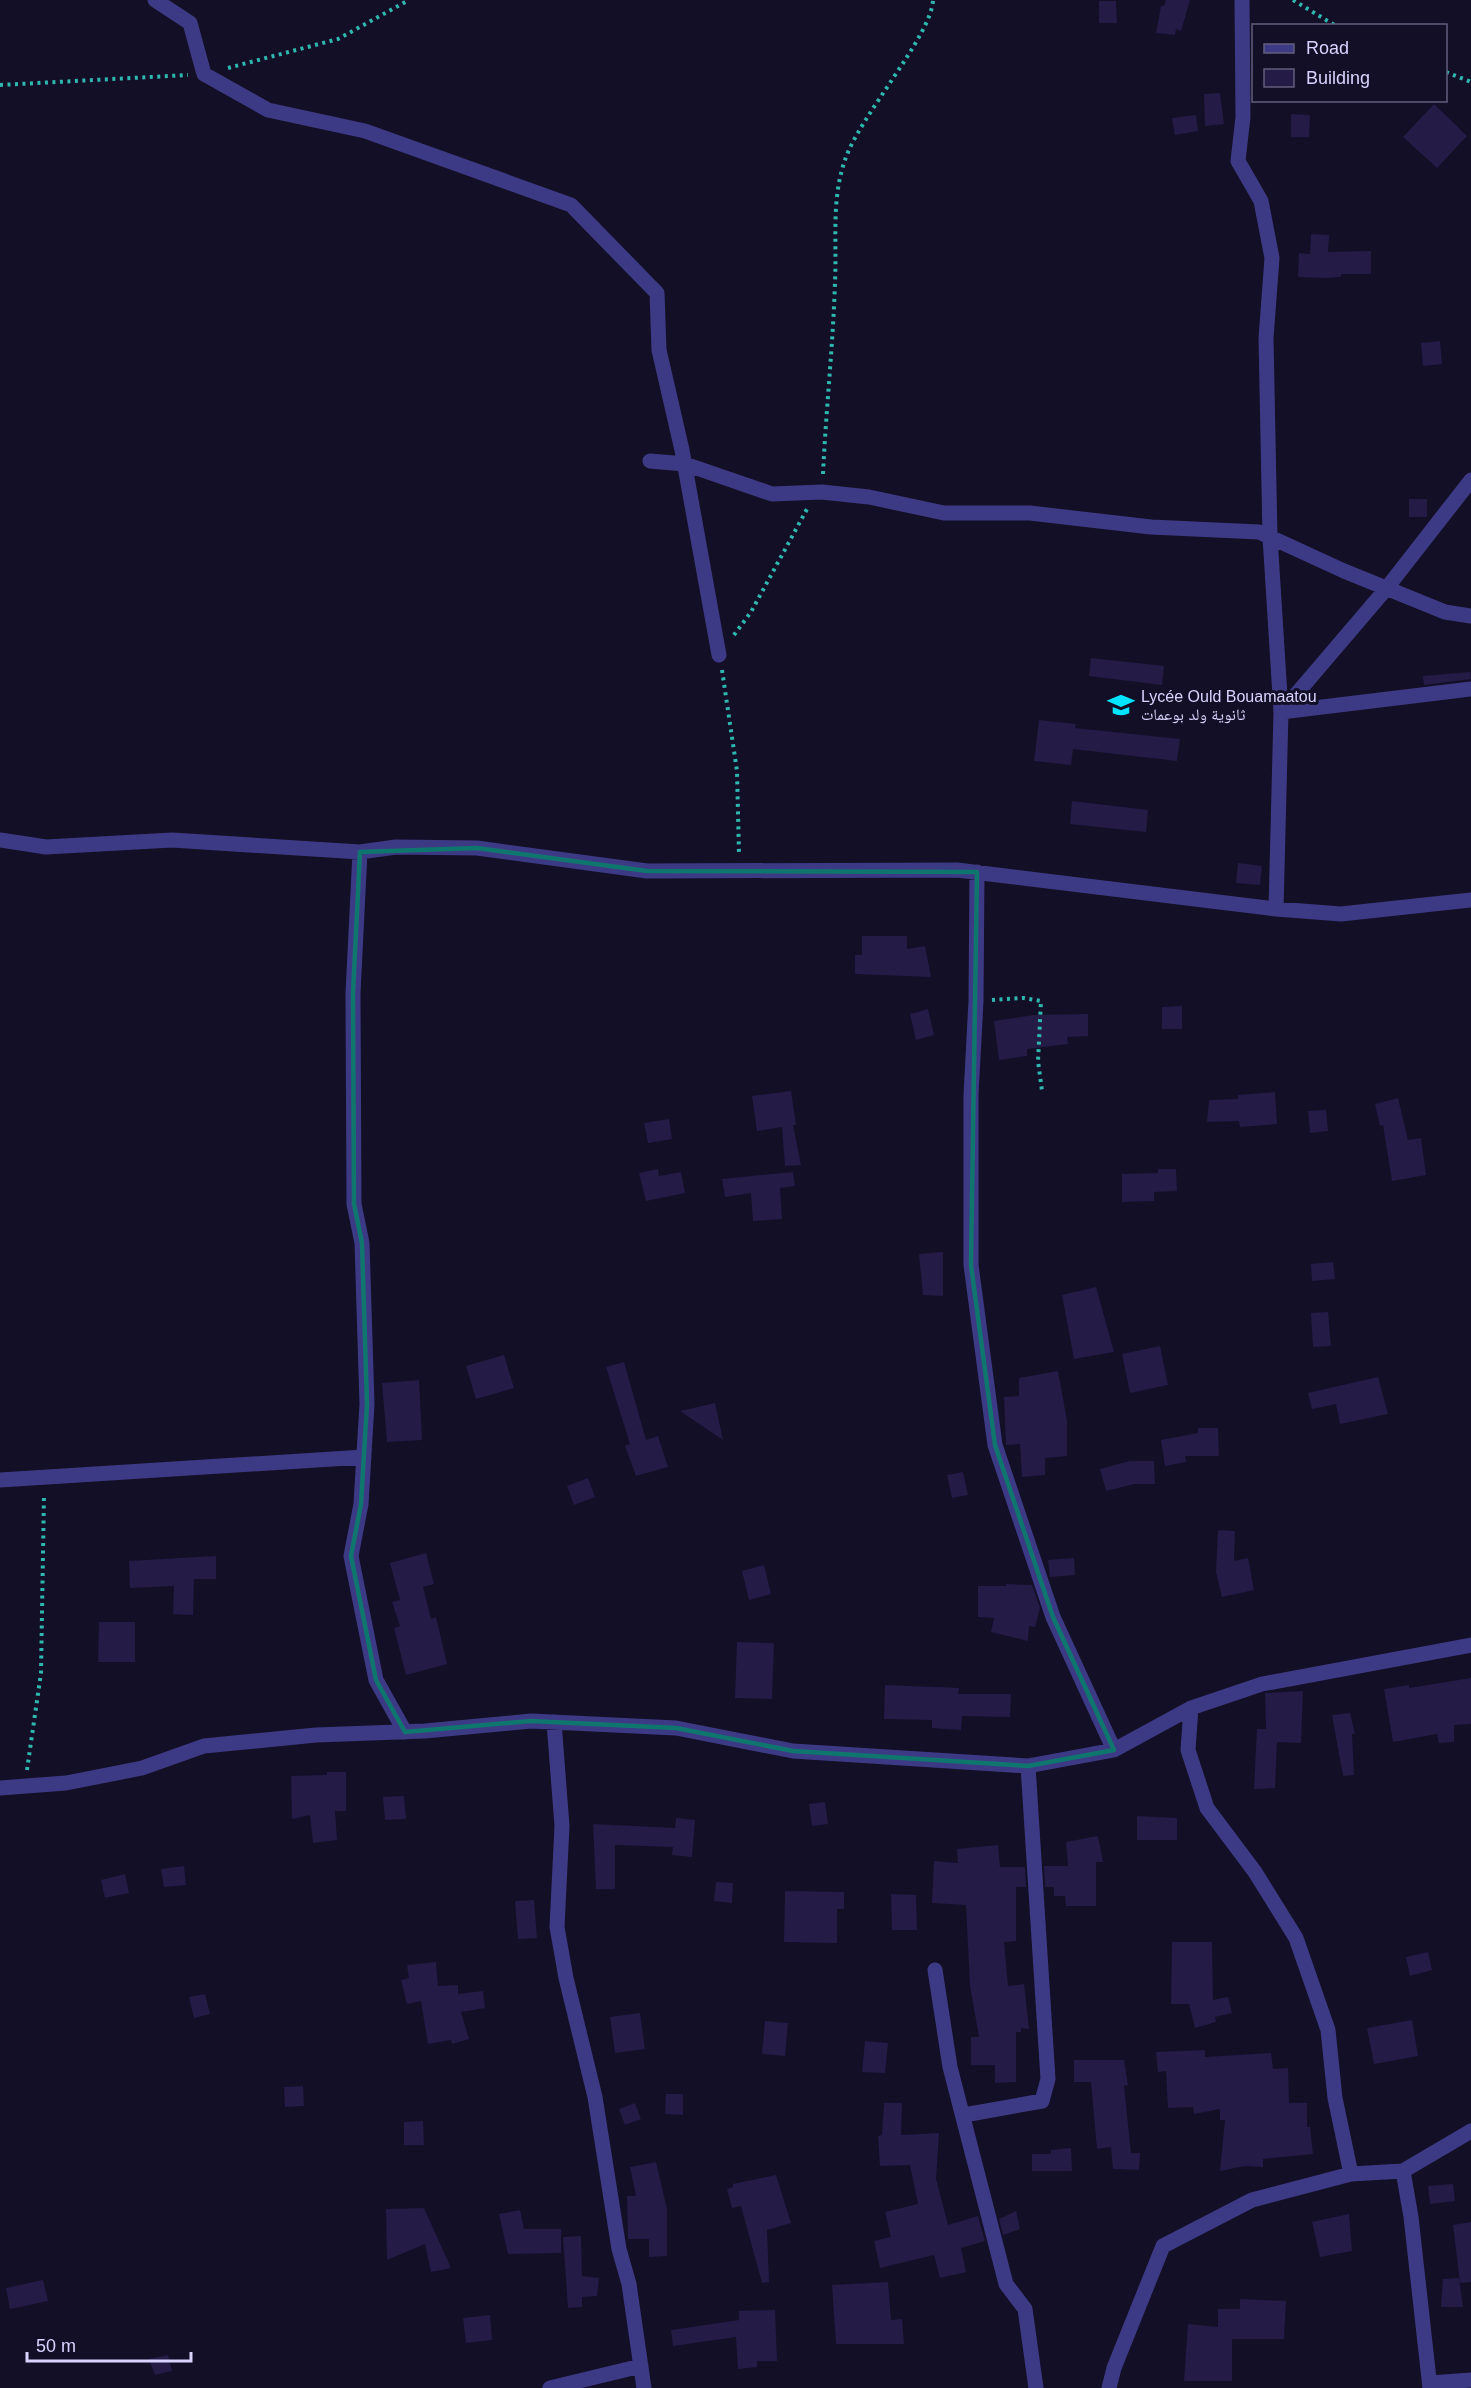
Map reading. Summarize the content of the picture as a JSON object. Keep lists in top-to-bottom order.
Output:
{
  "places": {
    "school or university": ["Lycée Ould Bouamaatou ثانوية ولد بوعمات"]
  },
  "legend": ["Road", "Building"],
  "scale_bar": "50 m"
}
